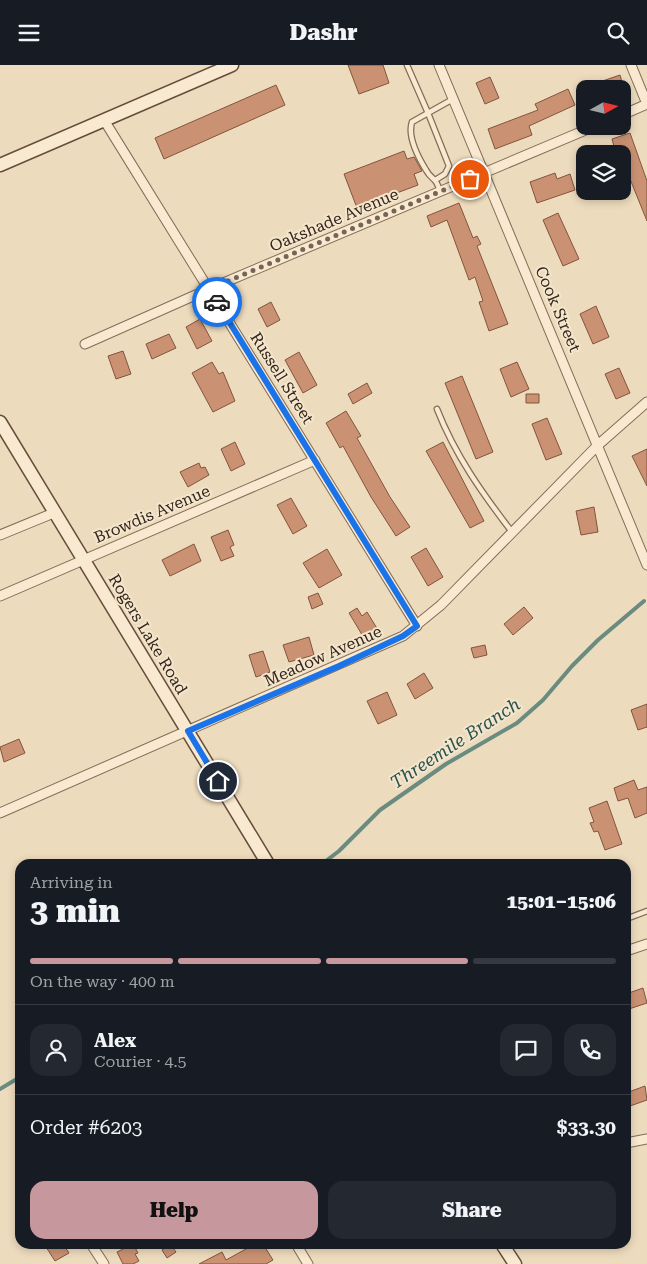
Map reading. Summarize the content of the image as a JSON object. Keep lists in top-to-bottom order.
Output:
{
  "streets": {
    "main road": ["Rogers Lake Road"],
    "street": [
      "Oakshade Avenue",
      "Cook Street",
      "Russell Street",
      "Browdis Avenue",
      "Meadow Avenue"
    ]
  },
  "crossings": [
    ["Oakshade Avenue", "Cook Street"],
    ["Oakshade Avenue", "Russell Street"],
    ["Cook Street", "Meadow Avenue"],
    ["Russell Street", "Browdis Avenue"],
    ["Russell Street", "Meadow Avenue"],
    ["Browdis Avenue", "Rogers Lake Road"],
    ["Rogers Lake Road", "Meadow Avenue"]
  ],
  "water": ["Threemile Branch"],
  "north": "right",
  "page": {
    "header": "Dashr",
    "heading": ["3 min", "Arriving in", "15:01–15:06"],
    "panel": [
      "Alex",
      "Courier · 4.5",
      "Order #6203",
      "$33.30"
    ],
    "bar": "On the way · 400 m",
    "buttons": ["Help", "Share"]
  }
}
